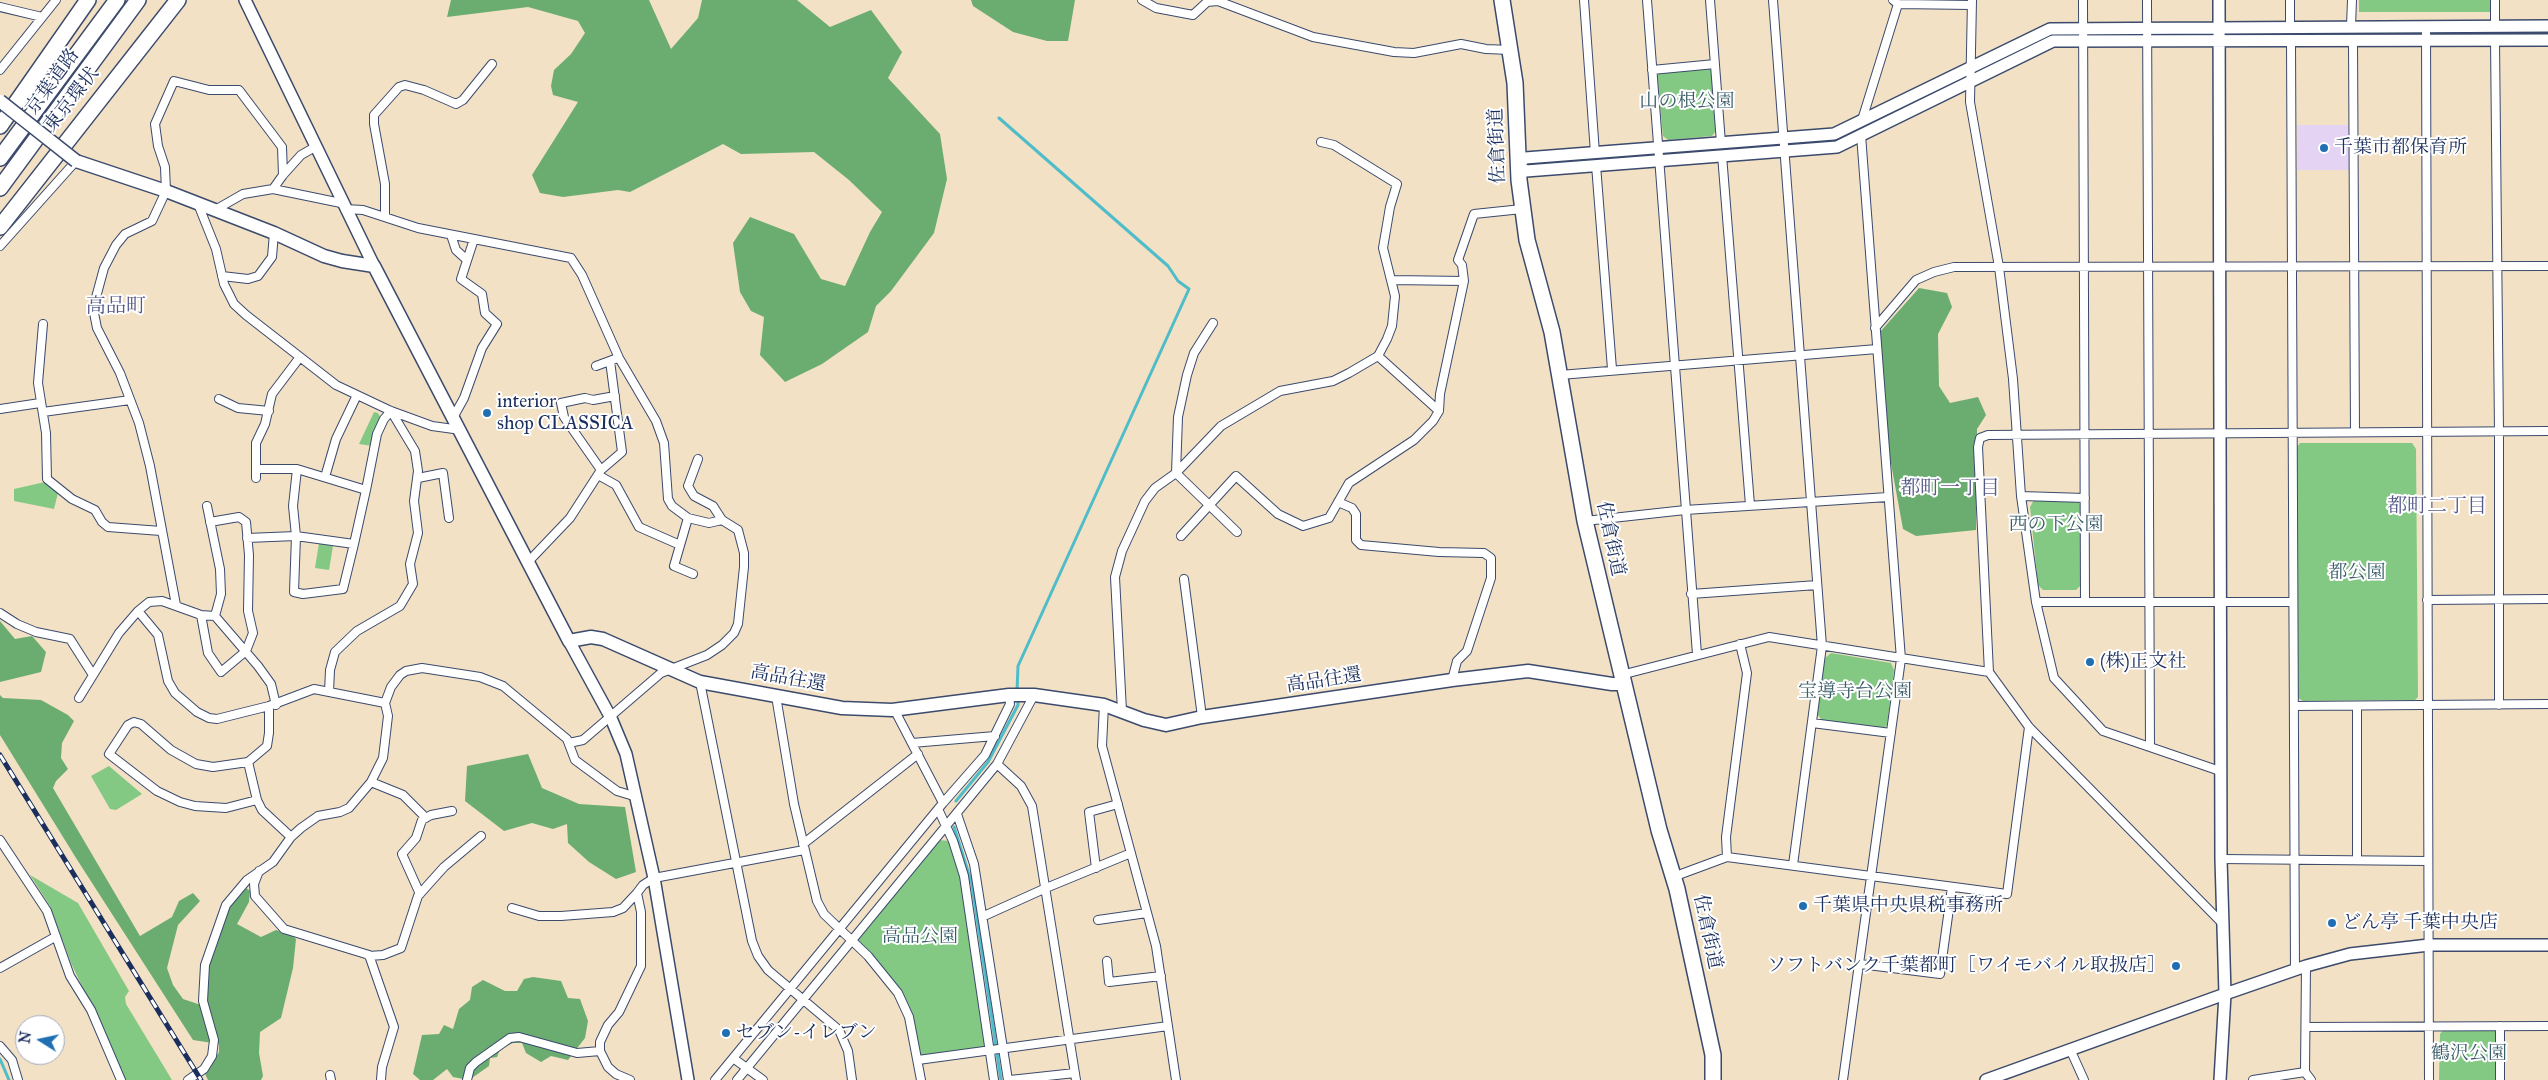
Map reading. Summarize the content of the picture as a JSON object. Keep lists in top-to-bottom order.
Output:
{
  "streets": {
    "highway": ["京葉道路", "東京環状", "佐倉街道"],
    "main road": ["高品往還"]
  },
  "crossings": [
    ["佐倉街道", "高品往還"]
  ],
  "districts": ["高品町", "都町一丁目", "都町二丁目"],
  "parks": [
    "山の根公園",
    "西の下公園",
    "都公園",
    "宝導寺台公園",
    "高品公園",
    "鶴沢公園"
  ],
  "places": [
    "千葉市都保育所",
    "interior shop CLASSICA",
    "(株)正文社",
    "千葉県中央県税事務所",
    "どん亭 千葉中央店",
    "ソフトバンク千葉都町［ワイモバイル取扱店］",
    "セブン-イレブン"
  ],
  "north": "left"
}
